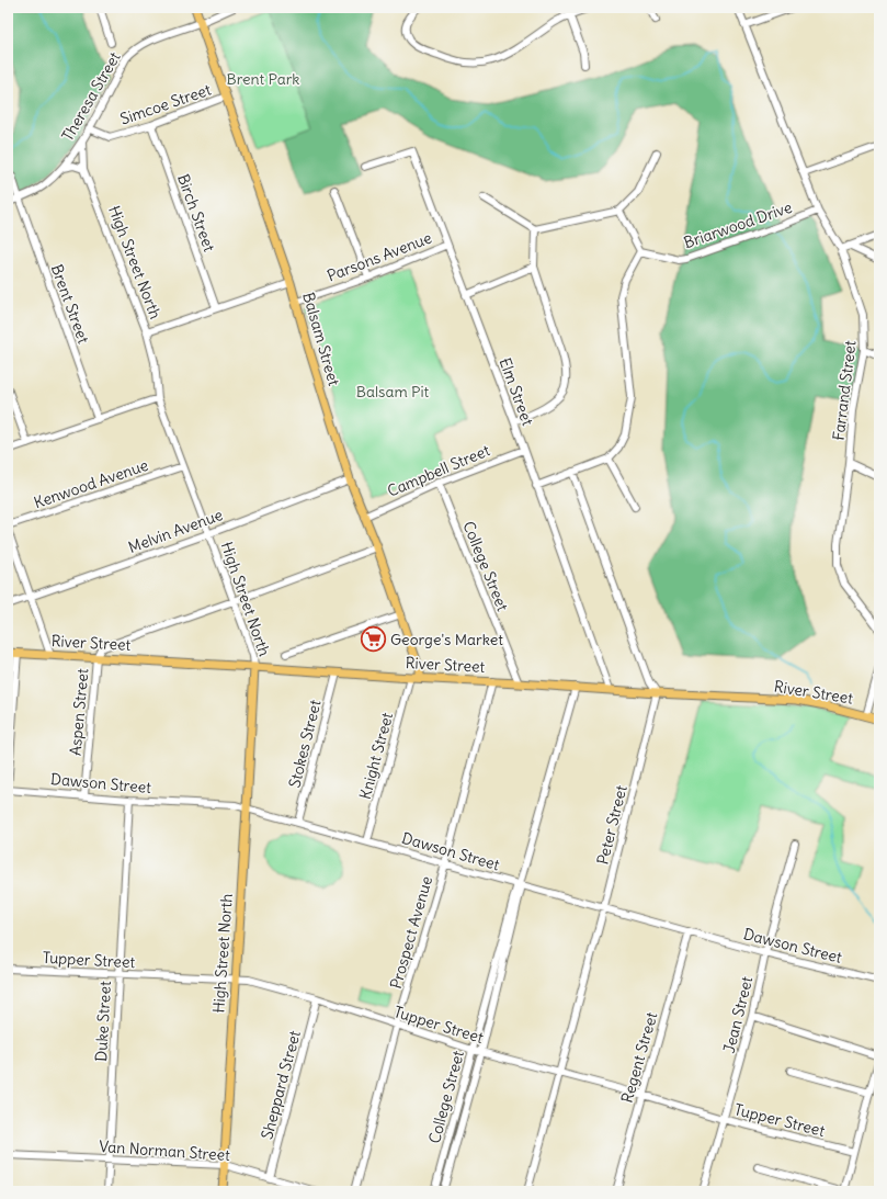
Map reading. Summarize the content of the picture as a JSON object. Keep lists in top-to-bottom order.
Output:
{
  "streets": {
    "main road": ["High Street North", "Balsam Street", "River Street"],
    "street": [
      "Theresa Street",
      "Simcoe Street",
      "Birch Street",
      "Briarwood Drive",
      "Parsons Avenue",
      "Brent Street",
      "Farrand Street",
      "Elm Street",
      "Campbell Street",
      "Kenwood Avenue",
      "Melvin Avenue",
      "College Street",
      "Aspen Street",
      "Stokes Street",
      "Knight Street",
      "Dawson Street",
      "Peter Street",
      "Prospect Avenue",
      "Tupper Street",
      "Jean Street",
      "Duke Street",
      "Regent Street",
      "Sheppard Street",
      "Van Norman Street"
    ]
  },
  "crossings": [
    ["Theresa Street", "Simcoe Street"],
    ["Theresa Street", "High Street North"],
    ["Theresa Street", "Brent Street"],
    ["Theresa Street", "Balsam Street"],
    ["Simcoe Street", "Birch Street"],
    ["Simcoe Street", "Balsam Street"],
    ["Briarwood Drive", "Farrand Street"],
    ["Parsons Avenue", "Balsam Street"],
    ["Parsons Avenue", "Elm Street"],
    ["High Street North", "Kenwood Avenue"],
    ["High Street North", "Melvin Avenue"],
    ["High Street North", "River Street"],
    ["High Street North", "Dawson Street"],
    ["High Street North", "Tupper Street"],
    ["High Street North", "Van Norman Street"],
    ["Balsam Street", "Campbell Street"],
    ["Balsam Street", "Melvin Avenue"],
    ["Balsam Street", "River Street"],
    ["Elm Street", "Campbell Street"],
    ["Elm Street", "River Street"],
    ["Campbell Street", "College Street"],
    ["College Street", "River Street"],
    ["College Street", "Dawson Street"],
    ["College Street", "Tupper Street"],
    ["River Street", "Aspen Street"],
    ["River Street", "Stokes Street"],
    ["River Street", "Knight Street"],
    ["River Street", "Peter Street"],
    ["River Street", "Prospect Avenue"],
    ["Aspen Street", "Dawson Street"],
    ["Stokes Street", "Dawson Street"],
    ["Knight Street", "Dawson Street"],
    ["Dawson Street", "Peter Street"],
    ["Dawson Street", "Prospect Avenue"],
    ["Dawson Street", "Jean Street"],
    ["Dawson Street", "Duke Street"],
    ["Dawson Street", "Regent Street"],
    ["Peter Street", "Tupper Street"],
    ["Prospect Avenue", "Tupper Street"],
    ["Tupper Street", "Jean Street"],
    ["Tupper Street", "Duke Street"],
    ["Tupper Street", "Regent Street"],
    ["Tupper Street", "Sheppard Street"],
    ["Duke Street", "Van Norman Street"],
    ["Sheppard Street", "Van Norman Street"]
  ],
  "parks": ["Brent Park", "Balsam Pit"],
  "places": {
    "supermarket": ["George's Market"]
  }
}
